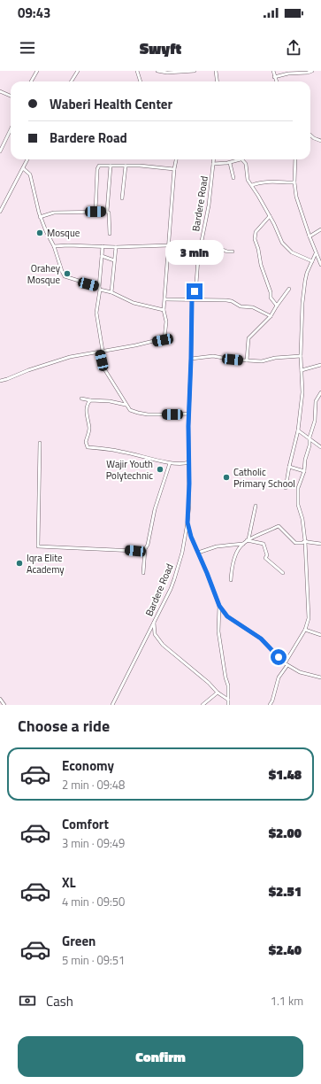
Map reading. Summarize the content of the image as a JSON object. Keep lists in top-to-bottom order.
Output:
{
  "streets": {
    "street": ["Bardere Road"]
  },
  "places": [
    "Mosque",
    "Orahey Mosque",
    "Wajir Youth Polytechnic",
    "Catholic Primary School",
    "Iqra Elite Academy"
  ],
  "page": {
    "status": "09:43",
    "header": "Swyft",
    "banner": ["Waberi Health Center", "Bardere Road"],
    "bubble": "3 min",
    "heading": "Choose a ride",
    "list": [
      {
        "name": "Economy",
        "note": "2 min · 09:48",
        "value": "$1.48"
      },
      {
        "name": "Comfort",
        "note": "3 min · 09:49",
        "value": "$2.00"
      },
      {
        "name": "XL",
        "note": "4 min · 09:50",
        "value": "$2.51"
      },
      {
        "name": "Green",
        "note": "5 min · 09:51",
        "value": "$2.40"
      }
    ],
    "pay": ["Cash", "1.1 km"],
    "buttons": "Confirm"
  }
}
